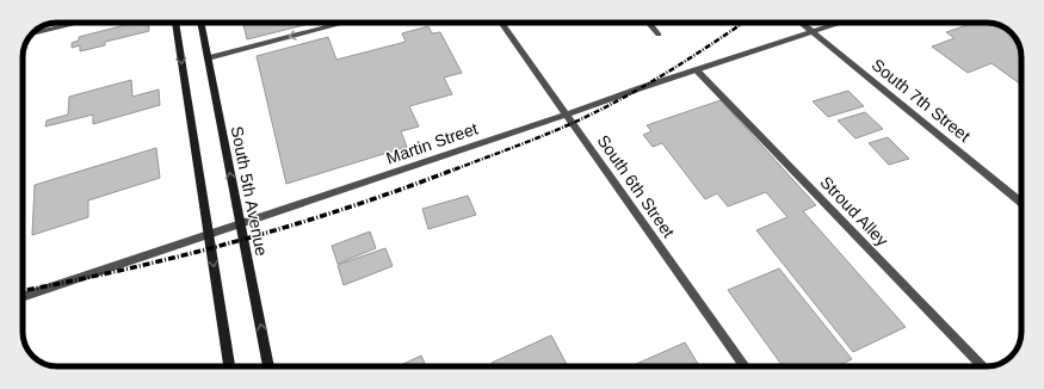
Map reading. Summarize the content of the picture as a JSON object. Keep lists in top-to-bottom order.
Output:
{
  "streets": {
    "street": [
      "South 7th Street",
      "Martin Street",
      "South 6th Street",
      "South 5th Avenue",
      "Stroud Alley"
    ]
  },
  "crossings": [
    ["South 7th Street", "Martin Street"],
    ["Martin Street", "South 6th Street"],
    ["Martin Street", "South 5th Avenue"],
    ["Martin Street", "Stroud Alley"]
  ]
}
